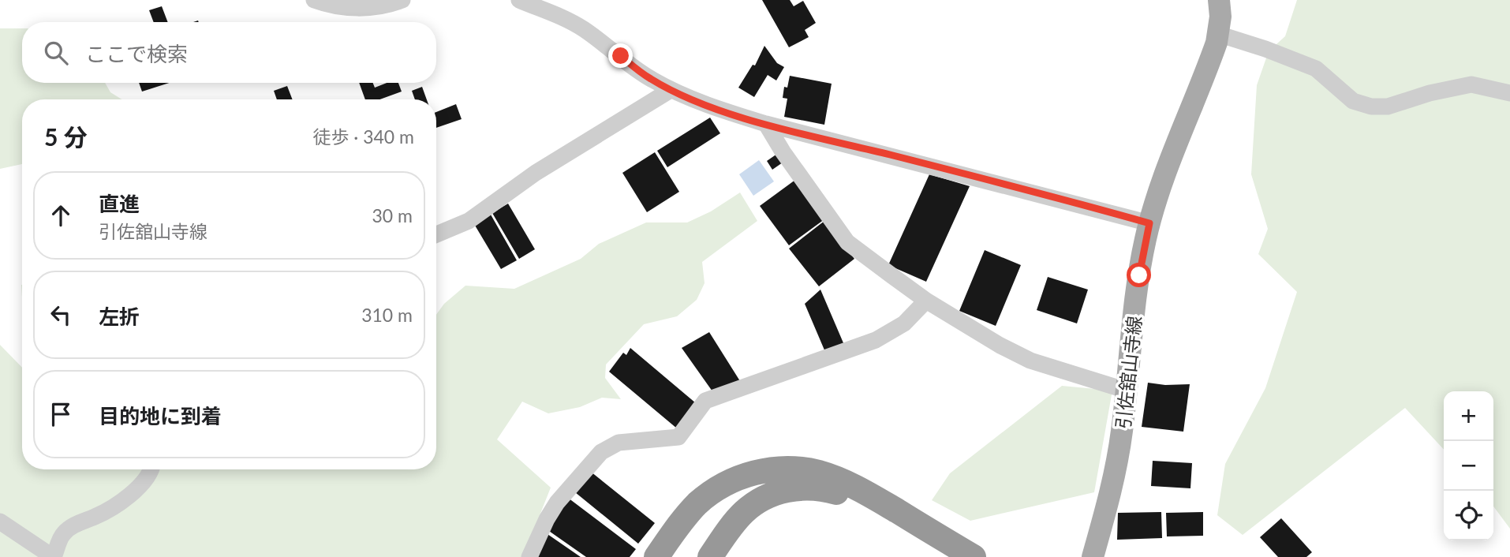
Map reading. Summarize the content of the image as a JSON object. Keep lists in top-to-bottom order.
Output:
{
  "streets": {
    "main road": ["引佐舘山寺線"]
  },
  "page": {
    "search": "ここで検索",
    "heading": ["5 分", "徒歩 · 340 m"],
    "list": [
      ["直進", "引佐舘山寺線", "30 m"],
      ["左折", "310 m"],
      "目的地に到着"
    ],
    "map_buttons": ["+", "−"]
  }
}
